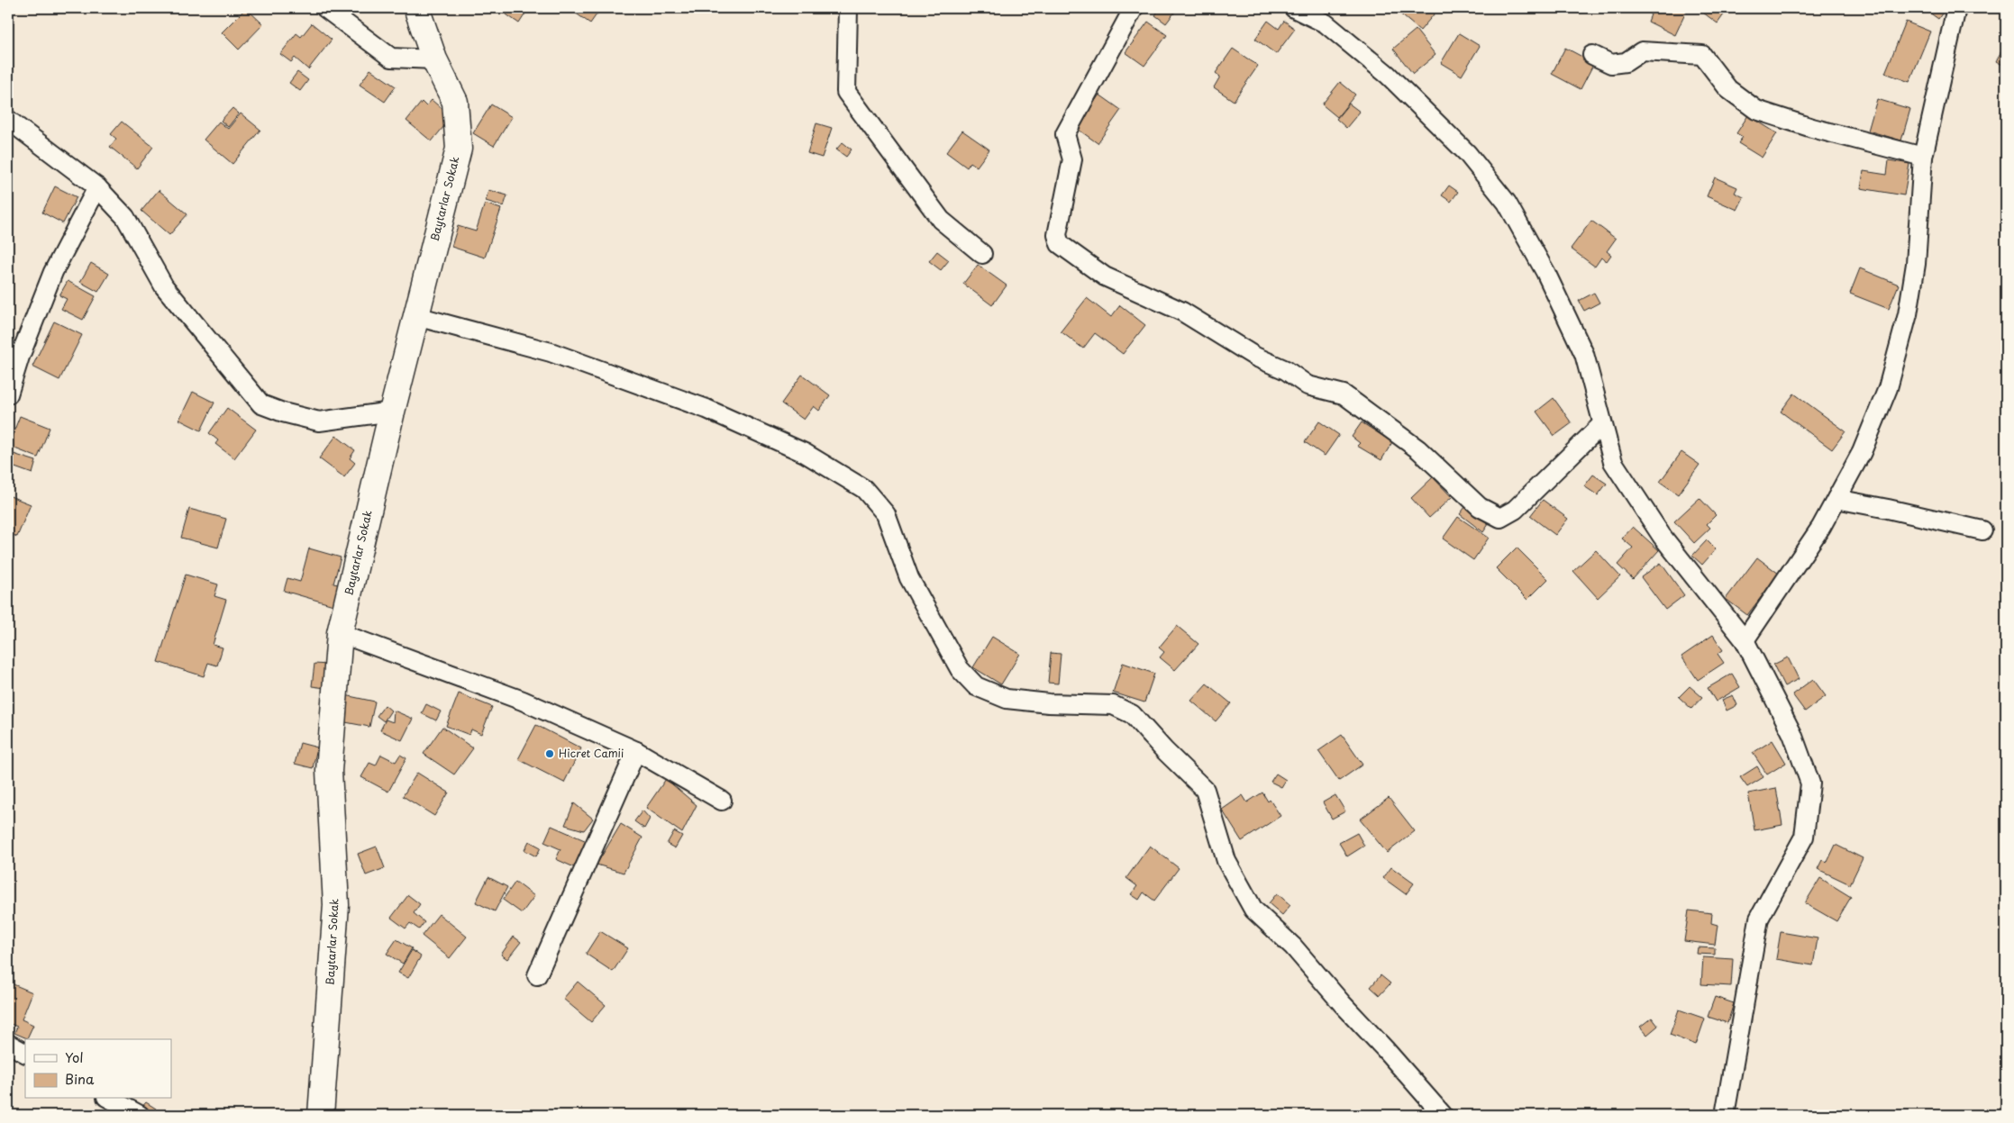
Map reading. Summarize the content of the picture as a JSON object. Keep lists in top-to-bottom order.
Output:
{
  "streets": {
    "street": ["Baytarlar Sokak"]
  },
  "places": ["Hicret Camii"],
  "legend": ["Yol", "Bina"]
}
